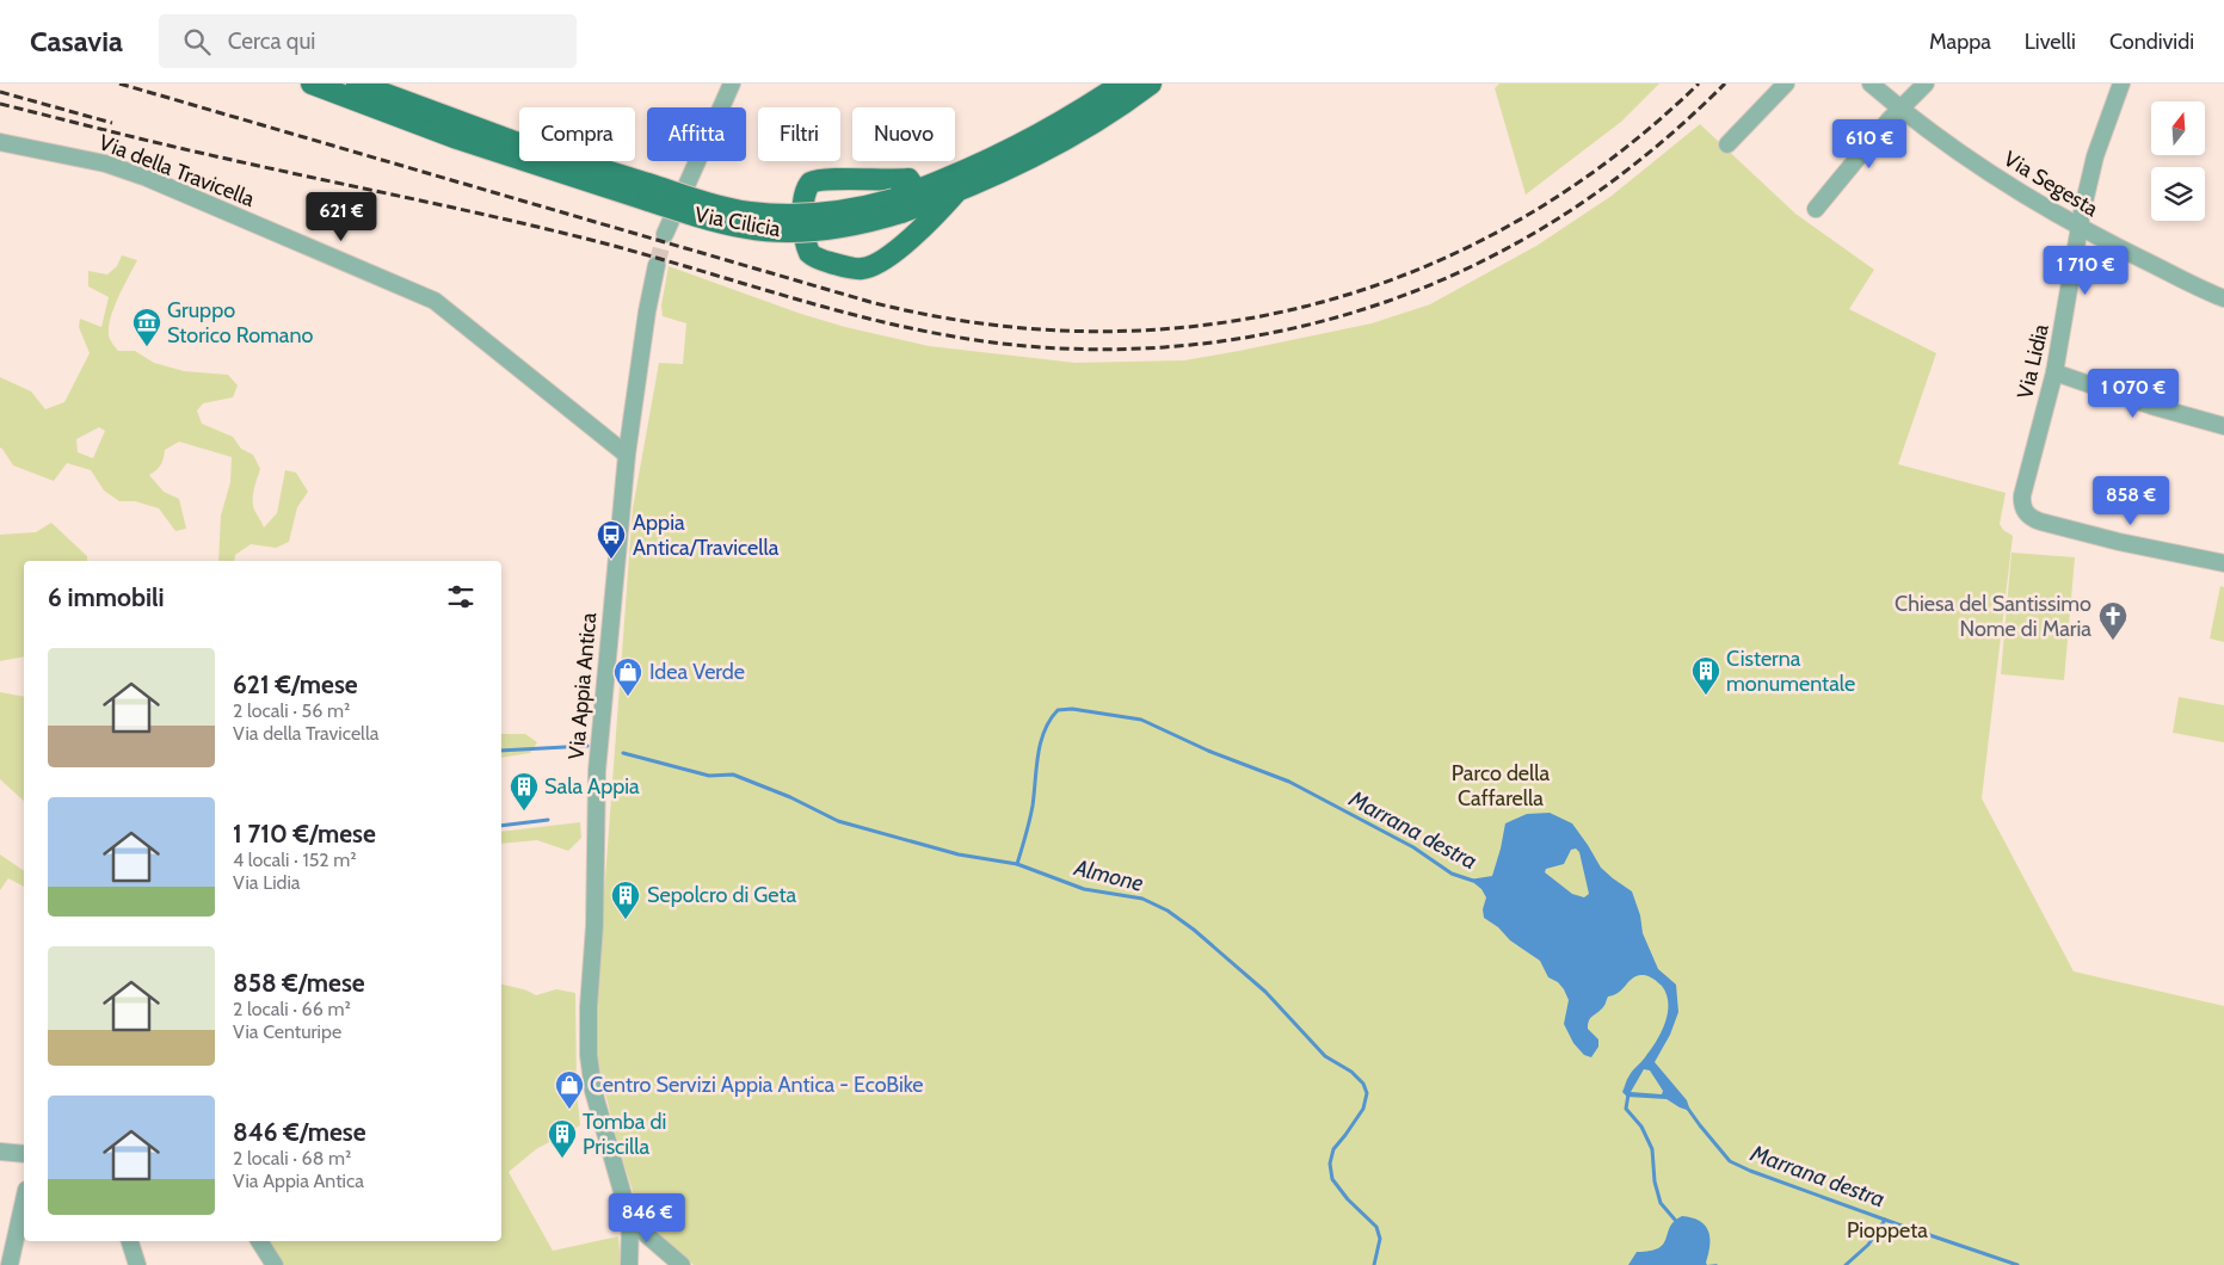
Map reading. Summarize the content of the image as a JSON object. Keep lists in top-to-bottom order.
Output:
{
  "streets": {
    "main road": ["Via Cilicia"],
    "street": [
      "Via della Travicella",
      "Via Segesta",
      "Via Lidia",
      "Via Appia Antica"
    ]
  },
  "crossings": [
    ["Via della Travicella", "Via Appia Antica"],
    ["Via Segesta", "Via Lidia"]
  ],
  "water": ["Marrana destra", "Almone"],
  "parks": ["Parco della Caffarella", "Pioppeta"],
  "places": {
    "museum": ["Gruppo Storico Romano"],
    "bus stop": ["Appia Antica/Travicella"],
    "church": ["Chiesa del Santissimo Nome di Maria"],
    "building": [
      "Cisterna monumentale",
      "Sala Appia",
      "Sepolcro di Geta",
      "Tomba di Priscilla"
    ],
    "shop": ["Idea Verde", "Centro Servizi Appia Antica - EcoBike"]
  },
  "north": "top",
  "page": {
    "header": "Casavia",
    "search": "Cerca qui",
    "nav": ["Mappa", "Livelli", "Condividi"],
    "chip": [
      "Compra",
      "Affitta",
      "Filtri",
      "Nuovo"
    ],
    "price": [
      "610 €",
      "621 €",
      "1 710 €",
      "1 070 €",
      "858 €",
      "846 €"
    ],
    "heading": "6 immobili",
    "list": [
      {
        "name": "621 €/mese",
        "note": "2 locali · 56 m² · Via della Travicella"
      },
      {
        "name": "1 710 €/mese",
        "note": "4 locali · 152 m² · Via Lidia"
      },
      {
        "name": "858 €/mese",
        "note": "2 locali · 66 m² · Via Centuripe"
      },
      {
        "name": "846 €/mese",
        "note": "2 locali · 68 m² · Via Appia Antica"
      }
    ]
  }
}
